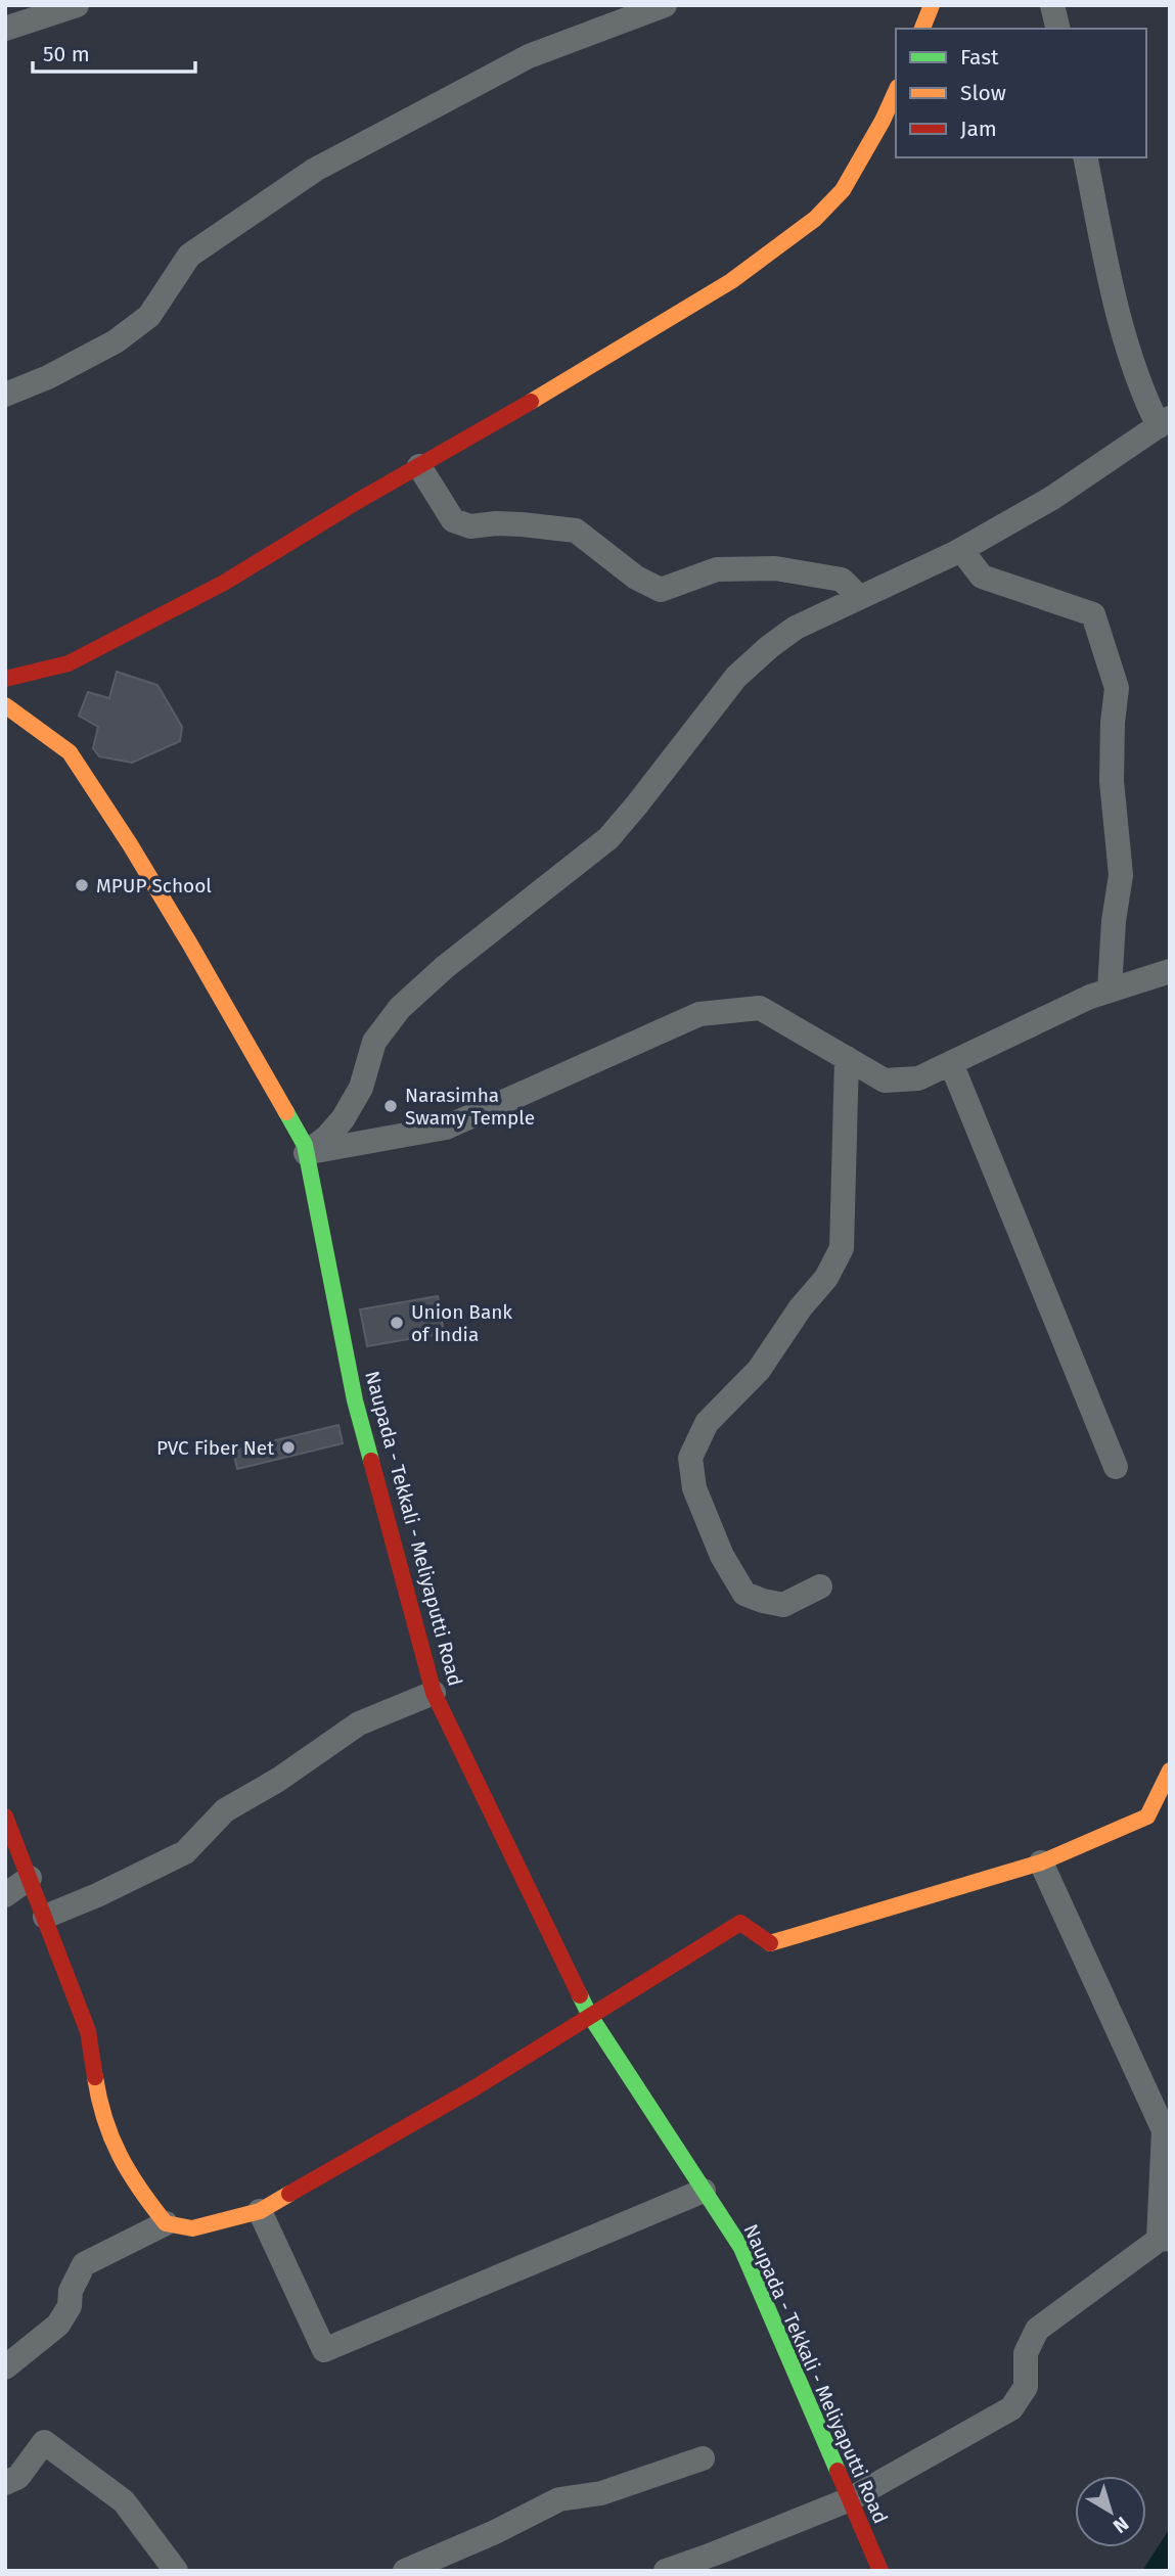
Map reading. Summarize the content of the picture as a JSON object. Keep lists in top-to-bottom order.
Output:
{
  "streets": {
    "main road": ["Naupada - Tekkali - Meliyaputti Road"]
  },
  "places": [
    "MPUP School",
    "Narasimha Swamy Temple",
    "Union Bank of India",
    "PVC Fiber Net"
  ],
  "legend": ["Fast", "Slow", "Jam"],
  "scale_bar": "50 m",
  "north": "bottom right"
}
